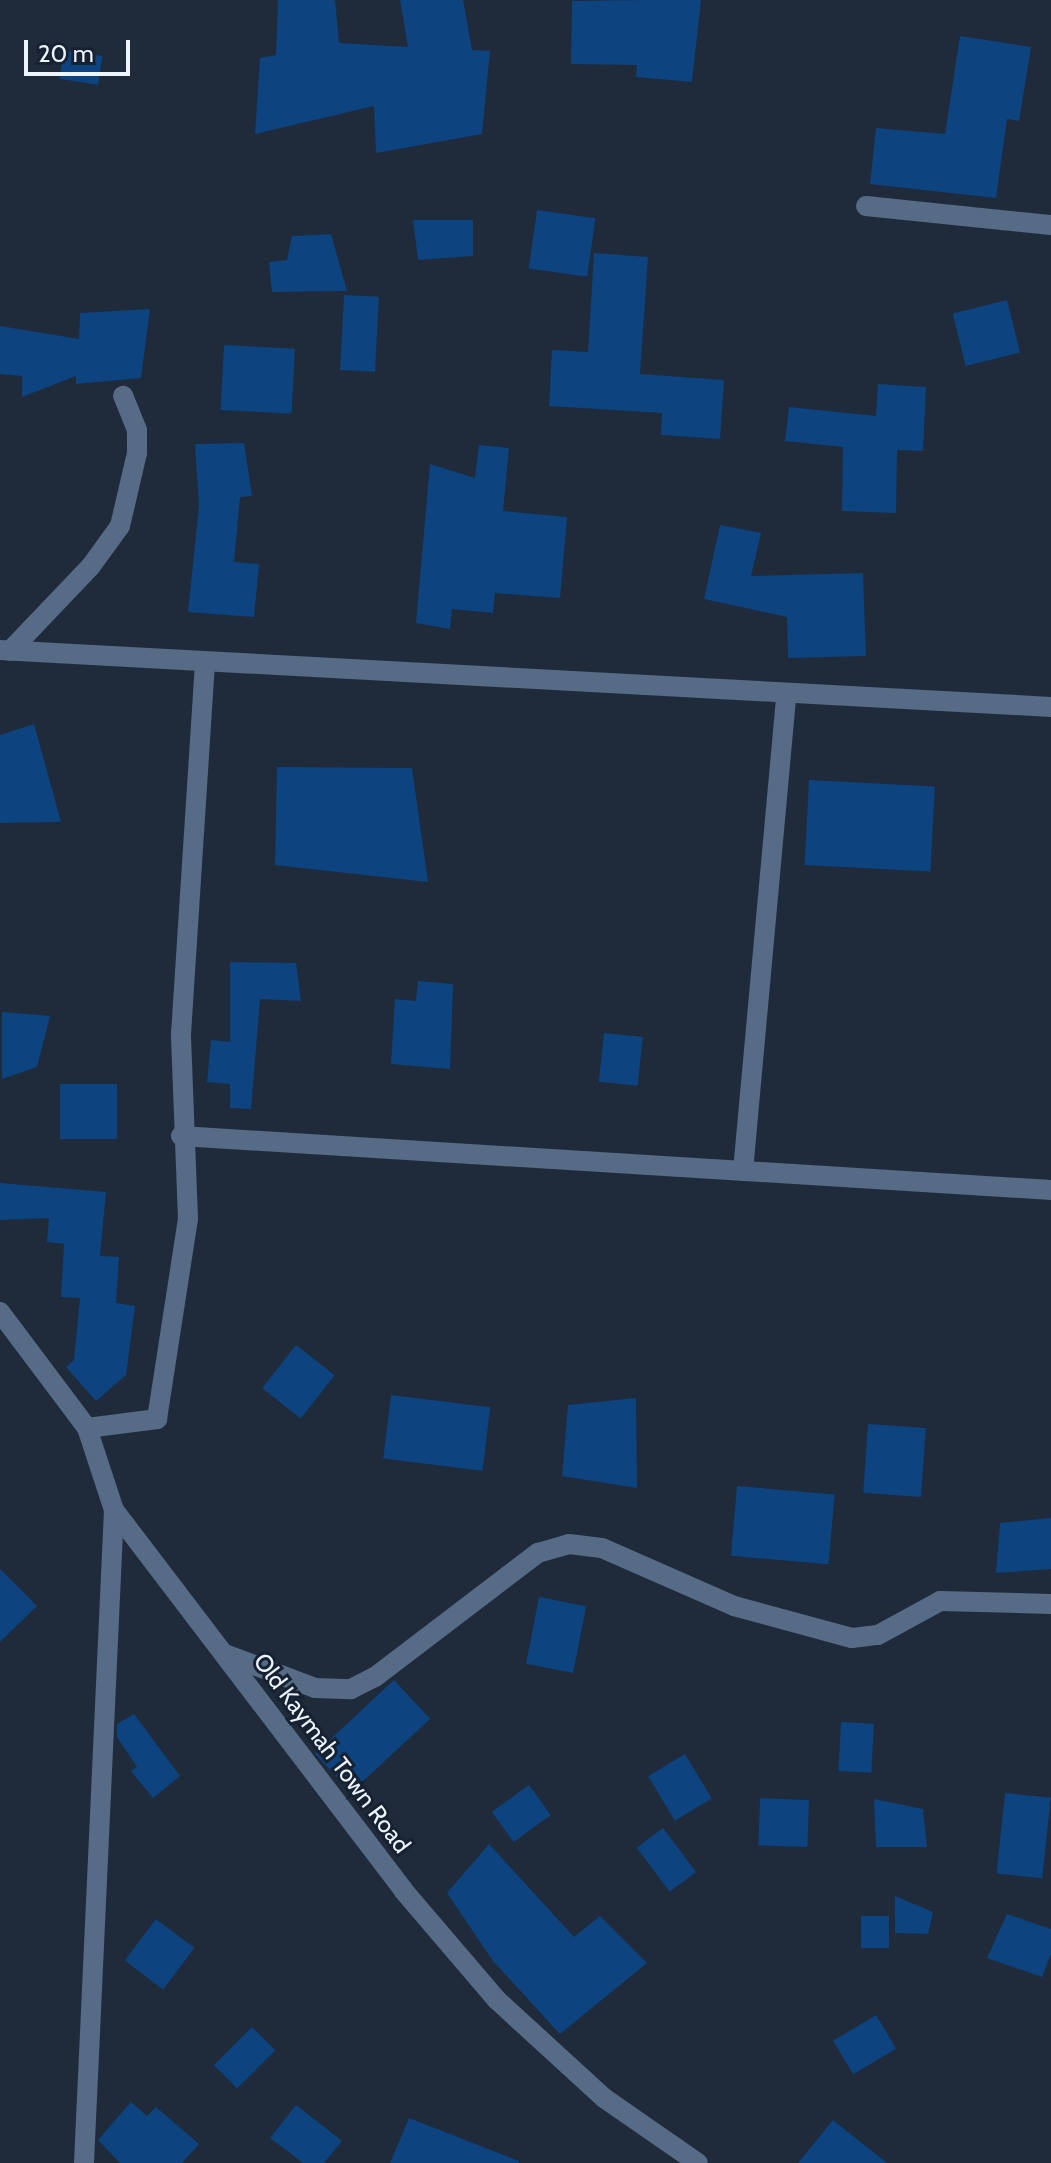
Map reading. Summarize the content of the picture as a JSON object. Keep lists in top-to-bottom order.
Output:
{
  "streets": {
    "street": ["Old Kaymah Town Road"]
  },
  "scale_bar": "20 m"
}
